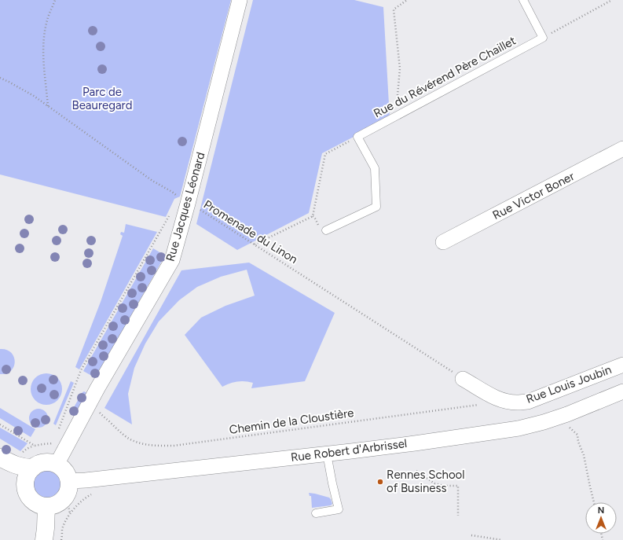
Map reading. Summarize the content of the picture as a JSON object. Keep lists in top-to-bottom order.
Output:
{
  "streets": {
    "street": [
      "Rue Victor Boner",
      "Rue Jacques Léonard",
      "Rue Louis Joubin",
      "Rue Robert d'Arbrissel"
    ],
    "lane": ["Rue du Révérend Père Chaillet"],
    "path": ["Promenade du Linon", "Chemin de la Cloustière"]
  },
  "crossings": [
    ["Rue Jacques Léonard", "Promenade du Linon"],
    ["Rue Jacques Léonard", "Rue Robert d'Arbrissel"],
    ["Promenade du Linon", "Rue Louis Joubin"],
    ["Rue Louis Joubin", "Chemin de la Cloustière"]
  ],
  "parks": ["Parc de Beauregard"],
  "places": ["Rennes School of Business"],
  "north": "top"
}
